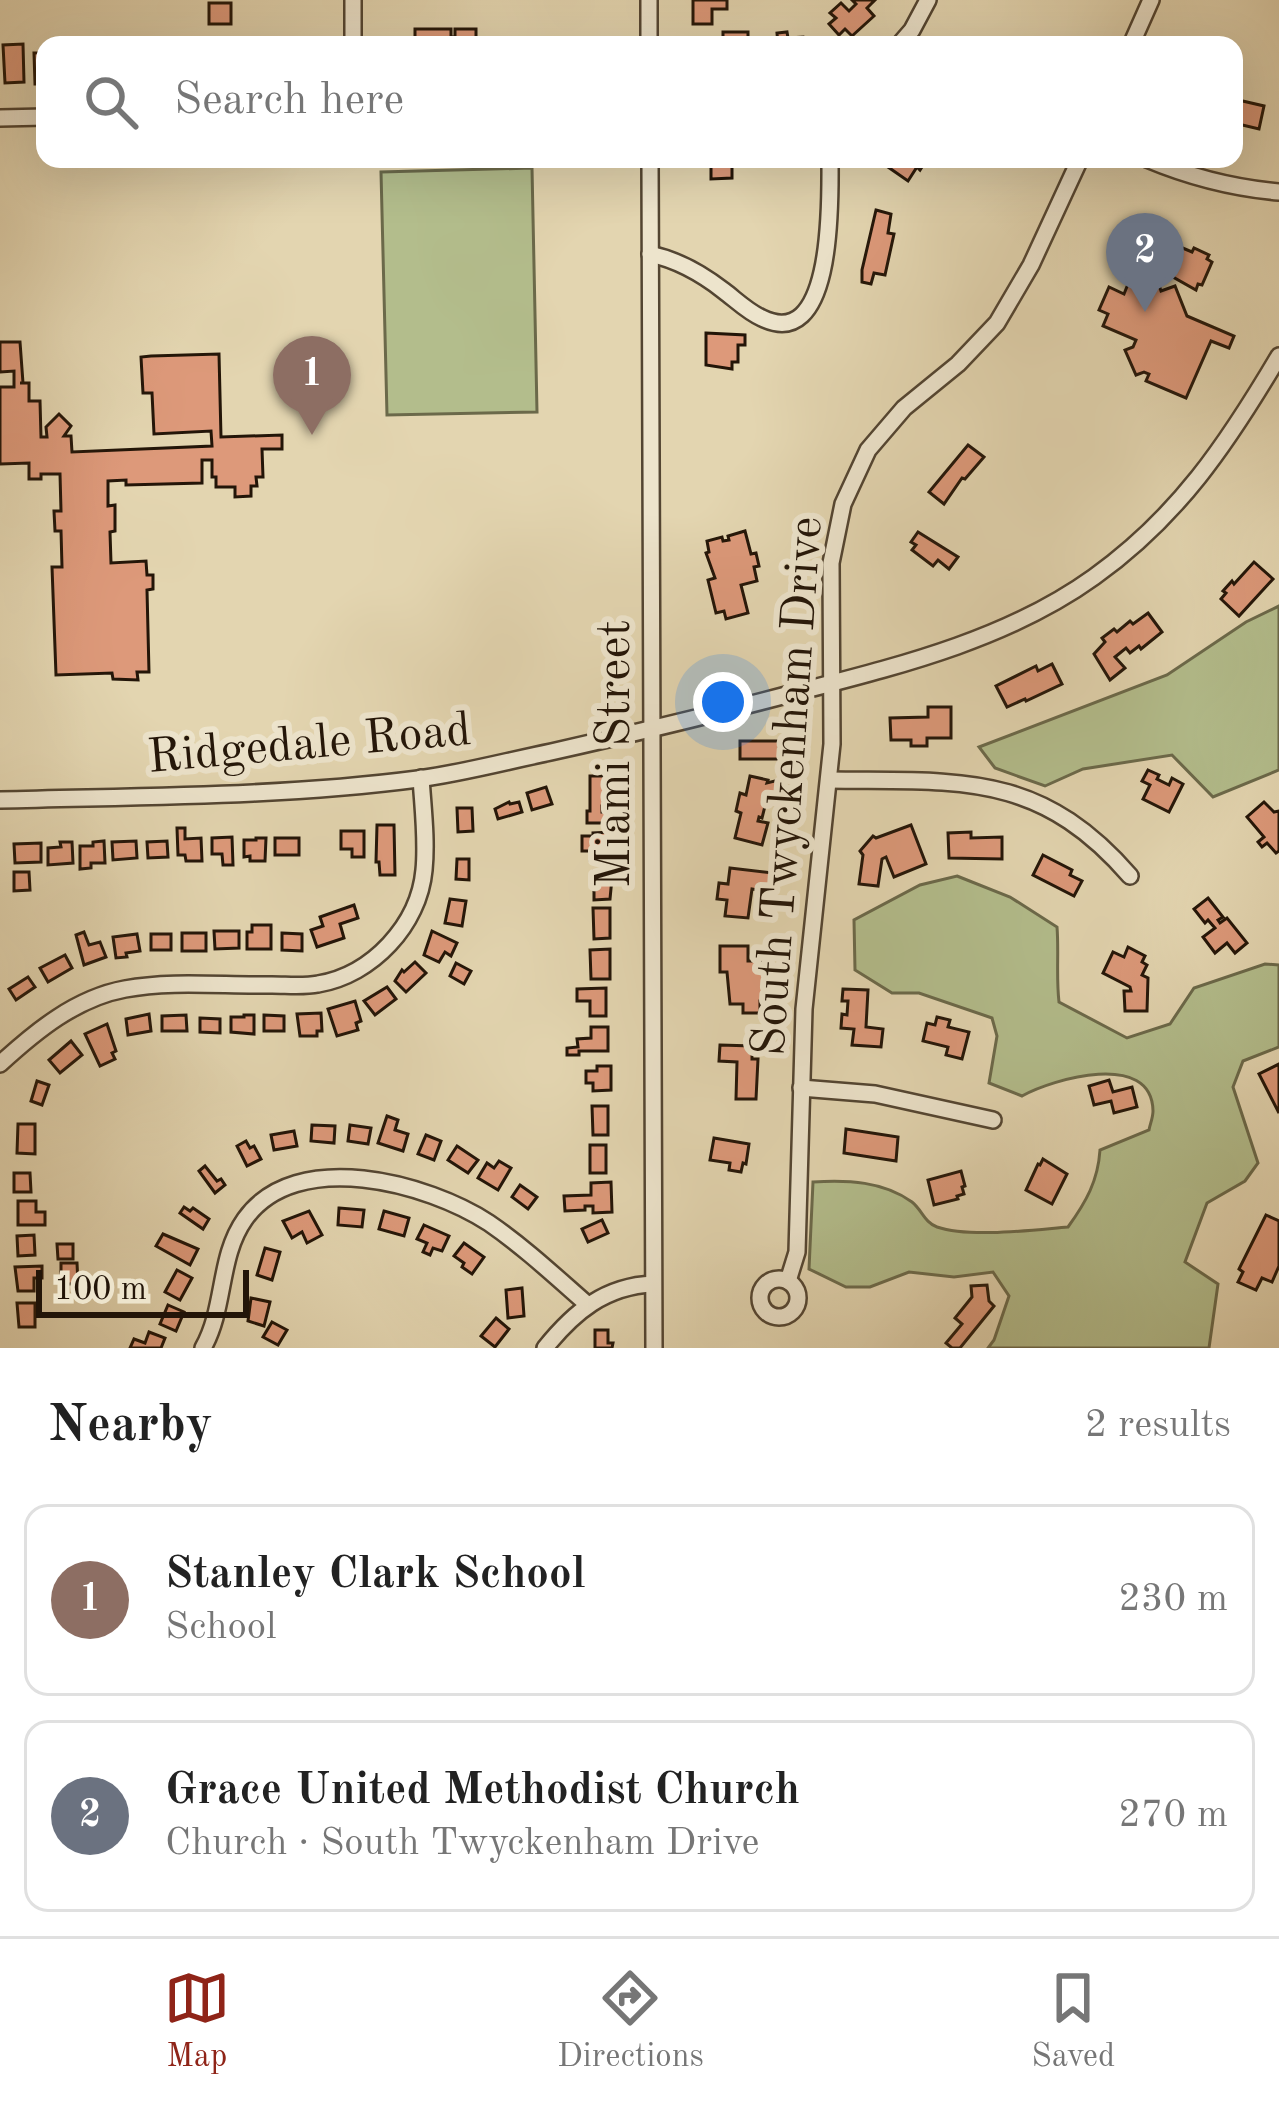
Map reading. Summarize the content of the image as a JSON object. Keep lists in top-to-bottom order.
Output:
{
  "streets": {
    "street": ["Ridgedale Road", "Miami Street", "South Twyckenham Drive"]
  },
  "crossings": [
    ["Ridgedale Road", "Miami Street"],
    ["Ridgedale Road", "South Twyckenham Drive"]
  ],
  "scale_bar": "100 m",
  "page": {
    "search": "Search here",
    "pins": ["2", "1"],
    "scale": "100 m",
    "heading": ["Nearby", "2 results"],
    "list": [
      {
        "mark": "1",
        "name": "Stanley Clark School",
        "note": "School",
        "value": "230 m"
      },
      {
        "mark": "2",
        "name": "Grace United Methodist Church",
        "note": "Church · South Twyckenham Drive",
        "value": "270 m"
      }
    ],
    "nav": ["Map", "Directions", "Saved"]
  }
}
